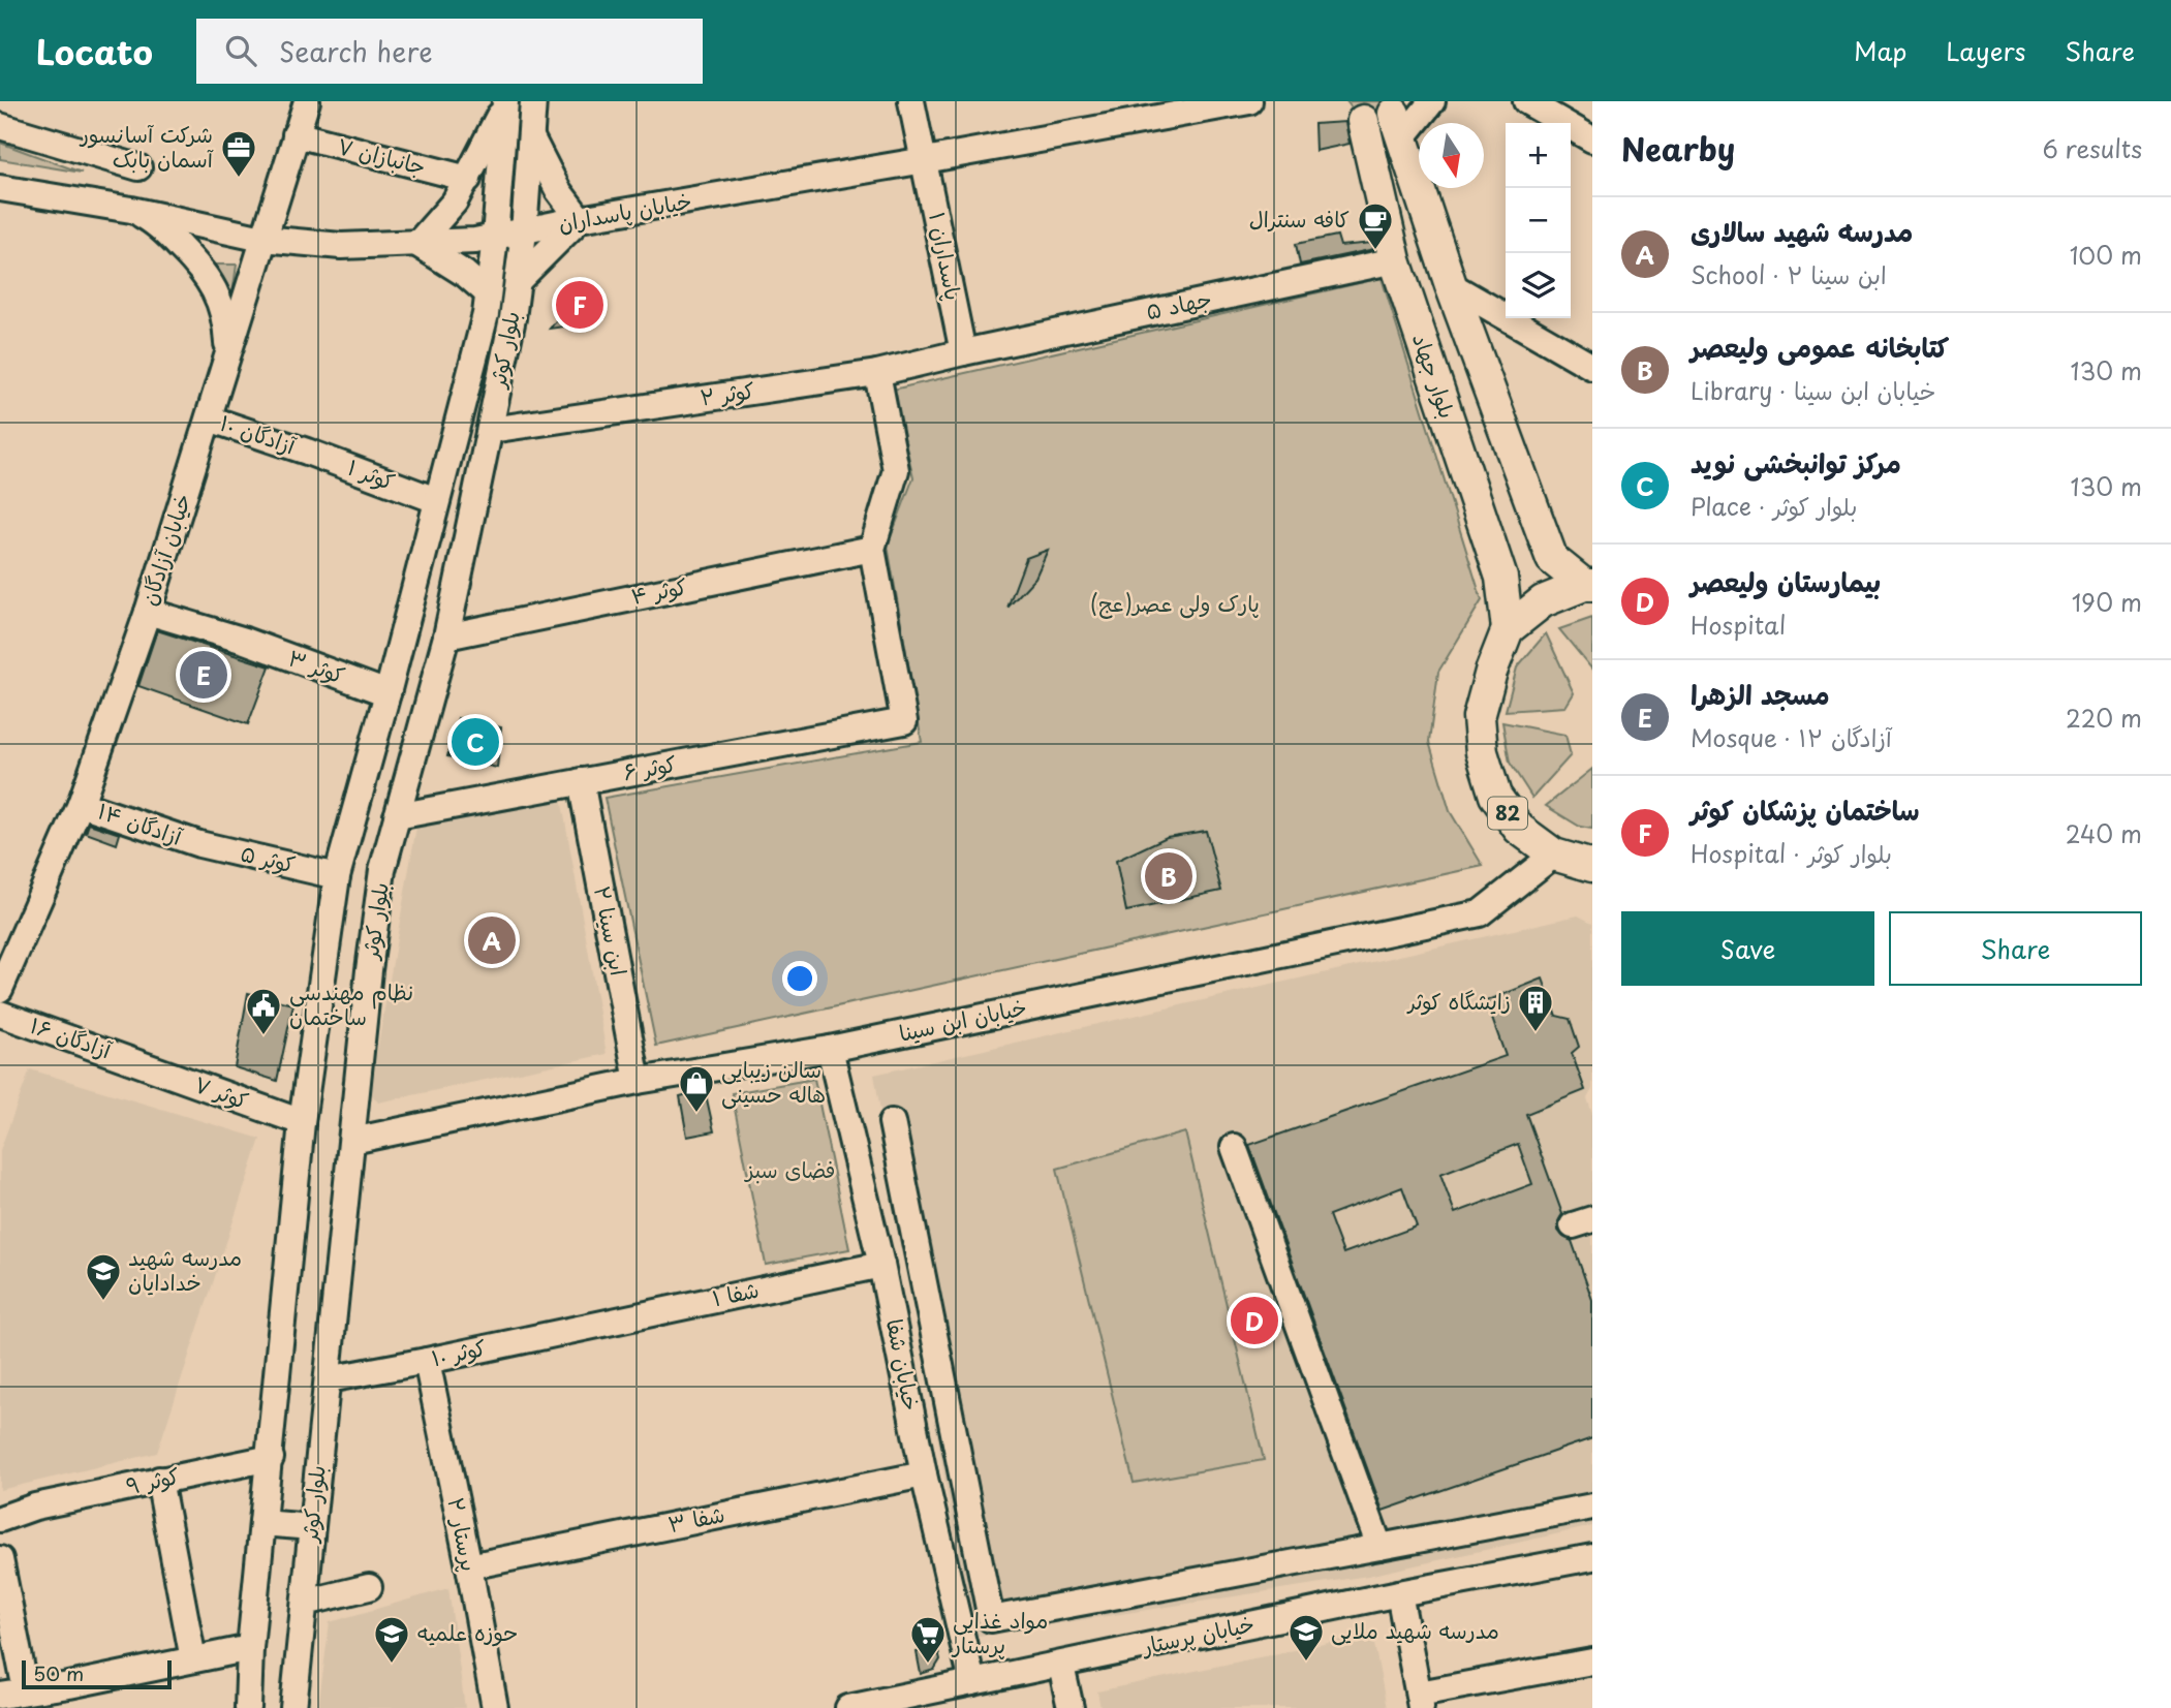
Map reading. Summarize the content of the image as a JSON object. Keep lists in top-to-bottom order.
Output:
{
  "streets": {
    "main road": ["بلوار جهاد", "82"],
    "street": [
      "جانبازان ۷",
      "خیابان پاسداران",
      "پاسداران ۱",
      "جهاد ۵",
      "بلوار کوثر",
      "کوثر ۲",
      "آزادگان ۱۰",
      "کوثر ۱",
      "خیابان آزادگان",
      "کوثر ۴",
      "کوثر ۳",
      "کوثر ۶",
      "آزادگان ۱۴",
      "کوثر ۵",
      "ابن سینا ۲",
      "خیابان ابن سینا",
      "آزادگان ۱۶",
      "کوثر ۷",
      "شفا ۱",
      "کوثر ۱۰",
      "خیابان شفا",
      "کوثر ۹",
      "شفا ۳",
      "پرستار ۲",
      "خیابان پرستار"
    ]
  },
  "crossings": [
    ["جانبازان ۷", "خیابان آزادگان"],
    ["خیابان پاسداران", "پاسداران ۱"],
    ["خیابان پاسداران", "بلوار کوثر"],
    ["خیابان پاسداران", "خیابان آزادگان"],
    ["پاسداران ۱", "جهاد ۵"],
    ["پاسداران ۱", "کوثر ۲"],
    ["جهاد ۵", "بلوار جهاد"],
    ["جهاد ۵", "کوثر ۲"],
    ["بلوار کوثر", "کوثر ۲"],
    ["بلوار کوثر", "کوثر ۱"],
    ["بلوار کوثر", "کوثر ۴"],
    ["بلوار کوثر", "کوثر ۳"],
    ["بلوار کوثر", "کوثر ۶"],
    ["بلوار کوثر", "کوثر ۵"],
    ["بلوار کوثر", "خیابان ابن سینا"],
    ["بلوار کوثر", "کوثر ۷"],
    ["بلوار کوثر", "کوثر ۱۰"],
    ["بلوار کوثر", "کوثر ۹"],
    ["بلوار جهاد", "82"],
    ["آزادگان ۱۰", "کوثر ۱"],
    ["آزادگان ۱۰", "خیابان آزادگان"],
    ["خیابان آزادگان", "کوثر ۳"],
    ["خیابان آزادگان", "آزادگان ۱۴"],
    ["کوثر ۴", "کوثر ۶"],
    ["کوثر ۶", "ابن سینا ۲"],
    ["82", "خیابان ابن سینا"],
    ["آزادگان ۱۴", "کوثر ۵"],
    ["ابن سینا ۲", "خیابان ابن سینا"],
    ["خیابان ابن سینا", "خیابان شفا"],
    ["آزادگان ۱۶", "کوثر ۷"],
    ["شفا ۱", "کوثر ۱۰"],
    ["شفا ۱", "خیابان شفا"],
    ["کوثر ۱۰", "پرستار ۲"],
    ["خیابان شفا", "شفا ۳"],
    ["خیابان شفا", "خیابان پرستار"],
    ["شفا ۳", "پرستار ۲"]
  ],
  "parks": ["پارک ولی عصر(عج)", "فضای سبز"],
  "places": {
    "office": ["شرکت آسانسور آسمان بابک"],
    "cafe": ["کافه سنترال"],
    "building": ["زایشگاه کوثر"],
    "public building": ["نظام مهندسی ساختمان"],
    "shop": ["سالن زیبایی هاله حسینی"],
    "school or university": ["مدرسه شهید خدادایان", "مدرسه شهید ملایی", "حوزه علمیه"],
    "supermarket": ["مواد غذایی پرستار"]
  },
  "scale_bar": "50 m",
  "north": "bottom",
  "page": {
    "header": "Locato",
    "search": "Search here",
    "nav": ["Map", "Layers", "Share"],
    "heading": ["Nearby", "6 results"],
    "map_buttons": ["+", "−"],
    "list": [
      {
        "mark": "A",
        "name": "مدرسه شهید سالاری",
        "note": "School · ابن سینا ۲",
        "value": "100 m"
      },
      {
        "mark": "B",
        "name": "کتابخانه عمومی ولیعصر",
        "note": "Library · خیابان ابن سینا",
        "value": "130 m"
      },
      {
        "mark": "C",
        "name": "مرکز توانبخشی نوید",
        "note": "Place · بلوار کوثر",
        "value": "130 m"
      },
      {
        "mark": "D",
        "name": "بیمارستان ولیعصر",
        "note": "Hospital",
        "value": "190 m"
      },
      {
        "mark": "E",
        "name": "مسجد الزهرا",
        "note": "Mosque · آزادگان ۱۲",
        "value": "220 m"
      },
      {
        "mark": "F",
        "name": "ساختمان پزشکان کوثر",
        "note": "Hospital · بلوار کوثر",
        "value": "240 m"
      }
    ],
    "pins": [
      "F",
      "E",
      "C",
      "B",
      "A",
      "D"
    ],
    "buttons": ["Save", "Share"],
    "scale": "50 m"
  }
}
